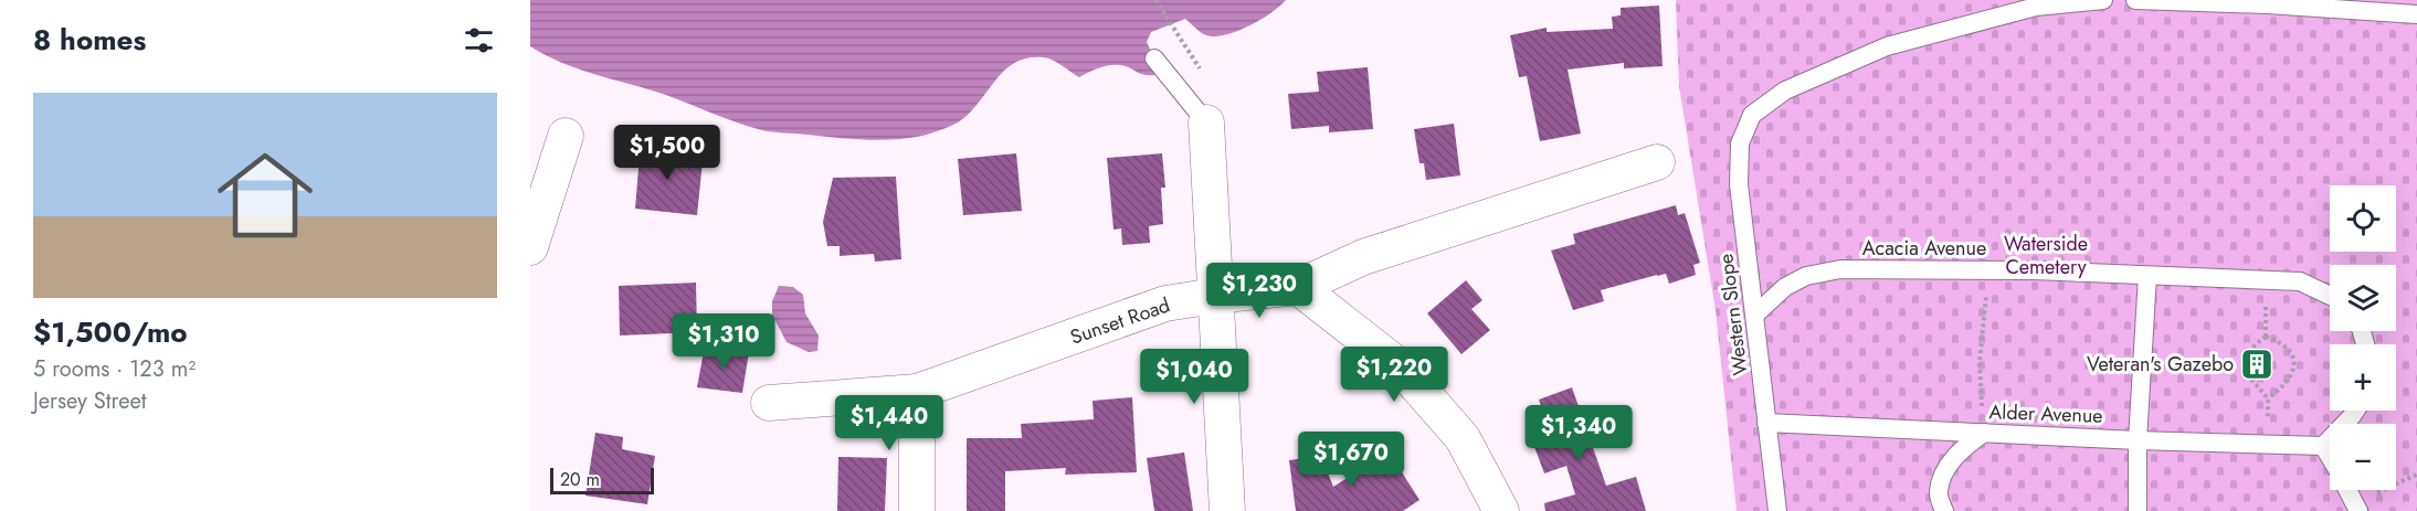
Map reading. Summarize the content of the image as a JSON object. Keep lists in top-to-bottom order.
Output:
{
  "streets": {
    "street": ["Sunset Road"],
    "lane": ["Acacia Avenue", "Western Slope", "Alder Avenue"]
  },
  "crossings": [
    ["Acacia Avenue", "Western Slope"],
    ["Western Slope", "Alder Avenue"]
  ],
  "parks": ["Waterside Cemetery"],
  "places": {
    "building": ["Veteran's Gazebo"]
  },
  "scale_bar": "20 m",
  "page": {
    "heading": "8 homes",
    "list": [
      {
        "name": "$1,500/mo",
        "note": "5 rooms · 123 m² · Jersey Street"
      }
    ],
    "price": [
      "$1,500",
      "$1,230",
      "$1,310",
      "$1,220",
      "$1,040",
      "$1,440",
      "$1,340",
      "$1,670"
    ],
    "map_buttons": ["+", "−"],
    "scale": "20 m"
  }
}
